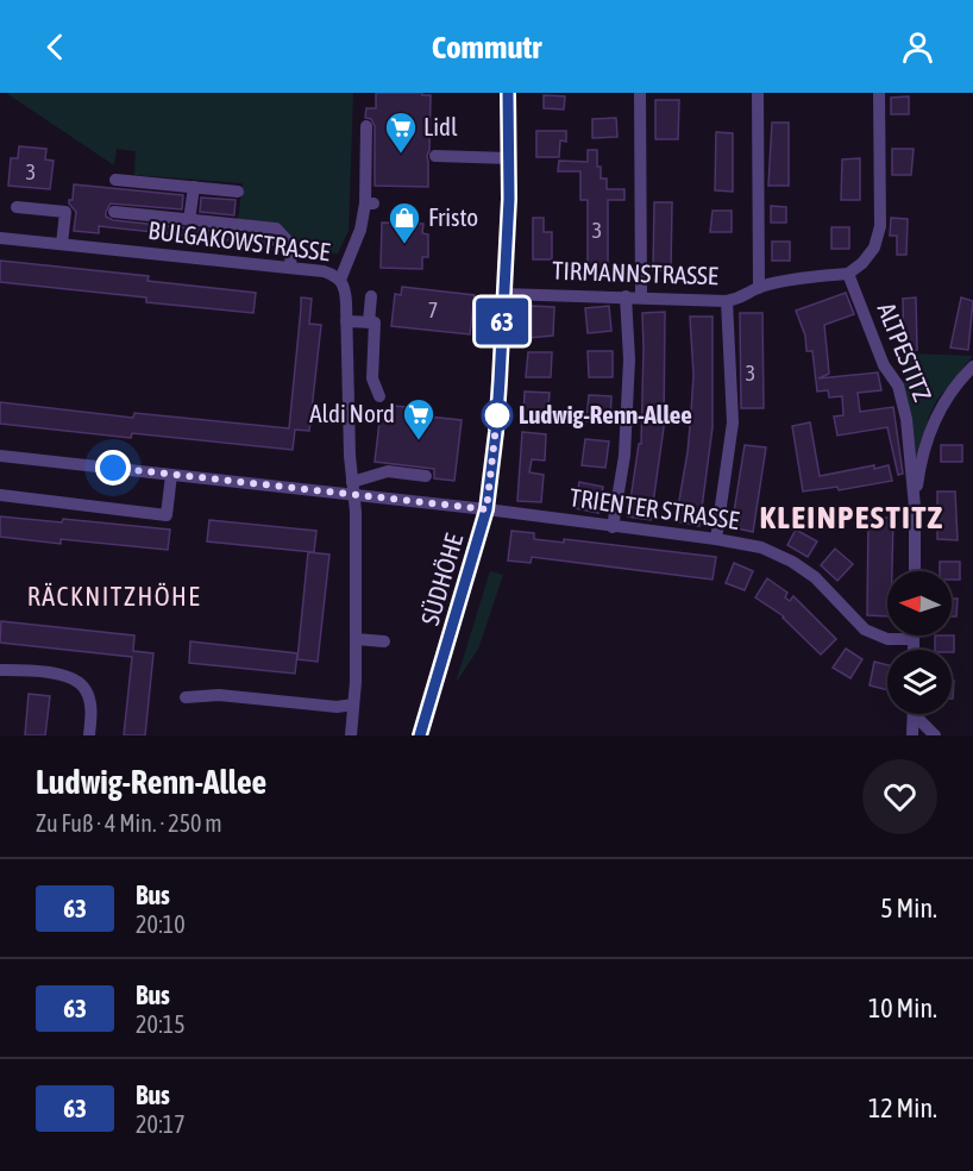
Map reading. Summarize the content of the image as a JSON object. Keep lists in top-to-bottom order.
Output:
{
  "streets": {
    "street": [
      "BULGAKOWSTRASSE",
      "TIRMANNSTRASSE",
      "ALTPESTITZ",
      "TRIENTER STRASSE",
      "SÜDHÖHE"
    ]
  },
  "crossings": [
    ["TIRMANNSTRASSE", "ALTPESTITZ"],
    ["TIRMANNSTRASSE", "SÜDHÖHE"],
    ["TRIENTER STRASSE", "SÜDHÖHE"]
  ],
  "districts": ["KLEINPESTITZ", "RÄCKNITZHÖHE"],
  "places": {
    "supermarket": ["Lidl", "Aldi Nord"],
    "shop": ["Fristo"],
    "other": ["Ludwig-Renn-Allee"]
  },
  "lines": ["bus line 63"],
  "house_numbers": [
    "3",
    "3",
    "7",
    "3"
  ],
  "north": "left",
  "page": {
    "header": "Commutr",
    "on_map": "63",
    "heading": ["Ludwig-Renn-Allee", "Zu Fuß · 4 Min. · 250 m"],
    "list": [
      {
        "mark": "63",
        "name": "Bus",
        "note": "20:10",
        "value": "5 Min."
      },
      {
        "mark": "63",
        "name": "Bus",
        "note": "20:15",
        "value": "10 Min."
      },
      {
        "mark": "63",
        "name": "Bus",
        "note": "20:17",
        "value": "12 Min."
      }
    ]
  }
}
